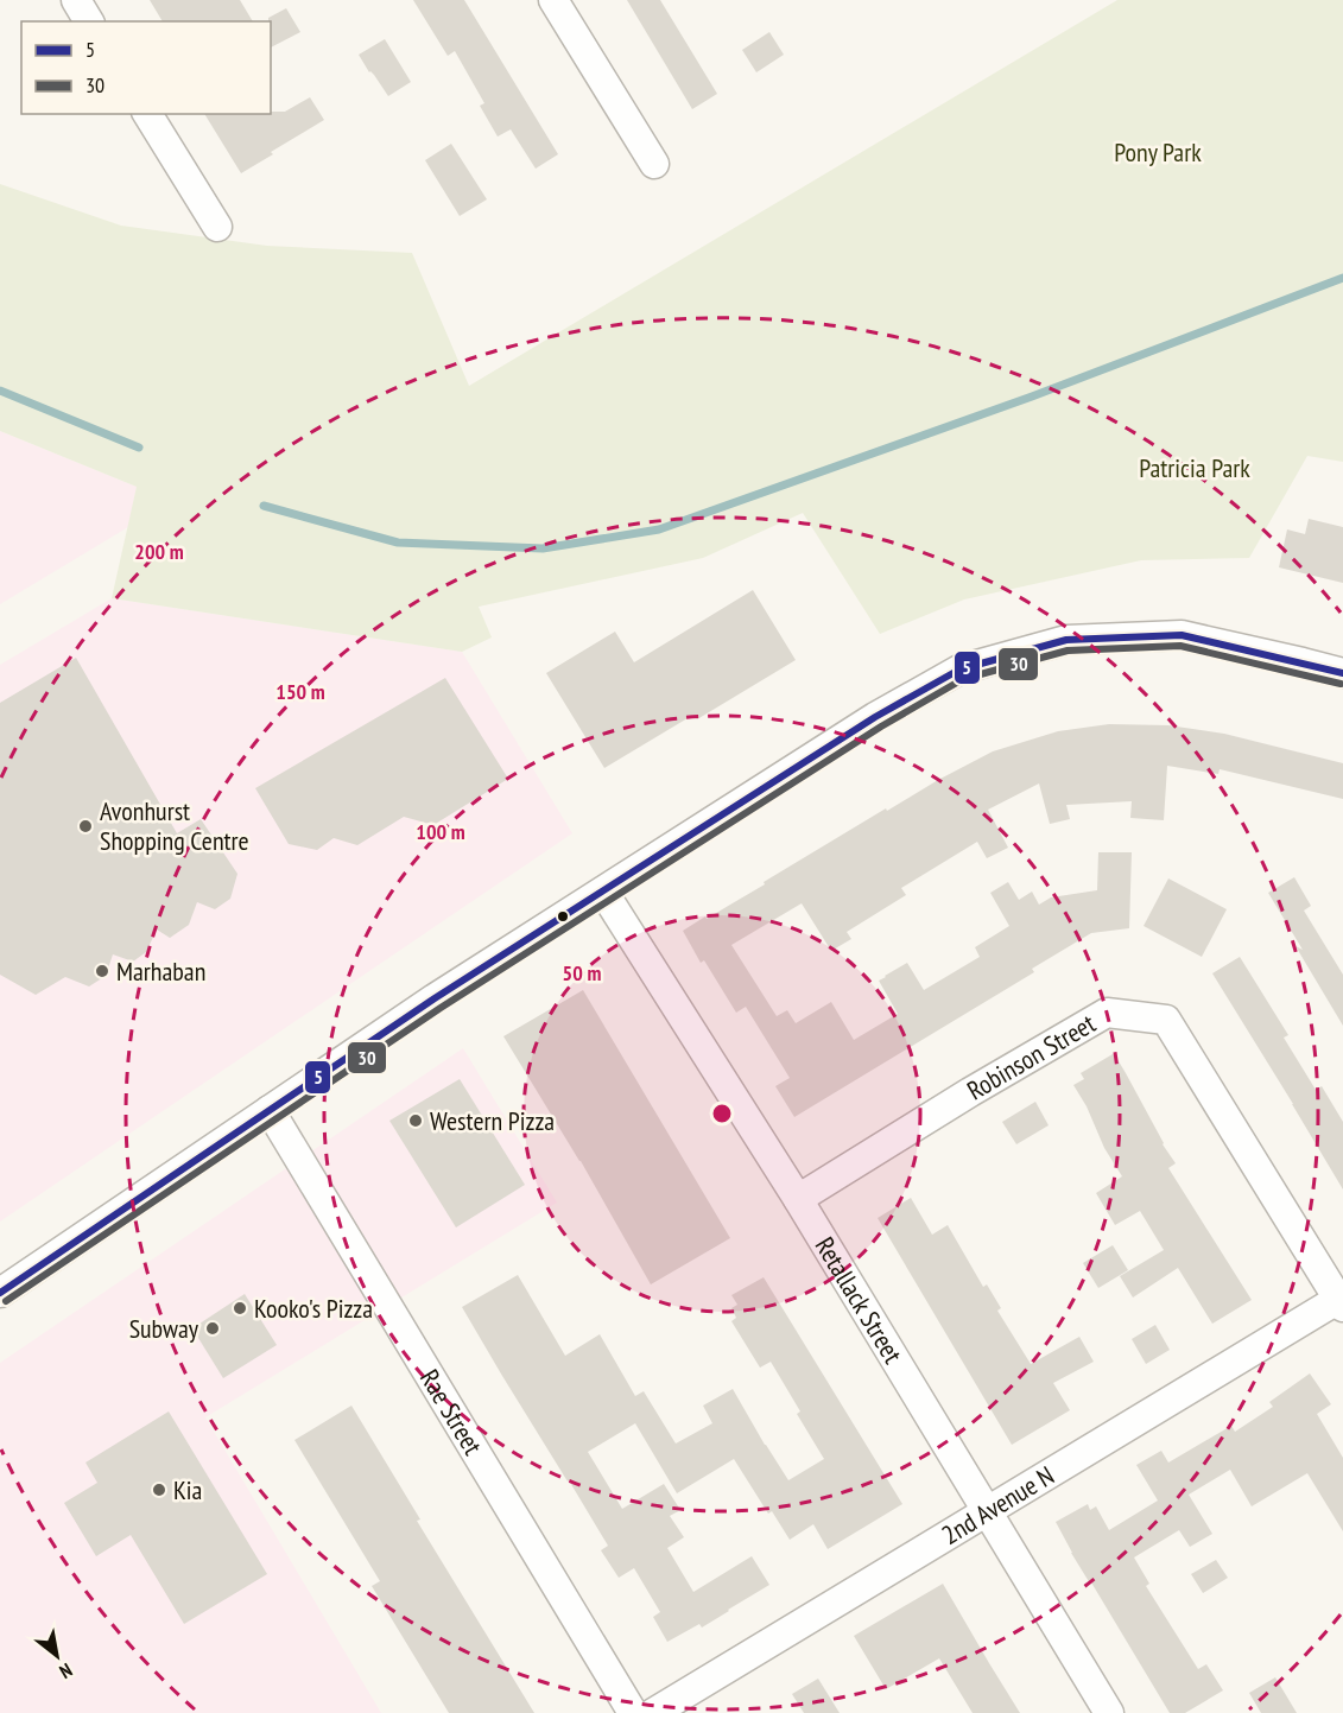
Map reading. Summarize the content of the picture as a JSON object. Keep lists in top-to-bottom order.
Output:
{
  "streets": {
    "street": [
      "Robinson Street",
      "Retallack Street",
      "Rae Street",
      "2nd Avenue N"
    ]
  },
  "crossings": [
    ["Robinson Street", "Retallack Street"],
    ["Robinson Street", "2nd Avenue N"],
    ["Retallack Street", "2nd Avenue N"]
  ],
  "parks": ["Pony Park", "Patricia Park"],
  "places": [
    "Avonhurst Shopping Centre",
    "Marhaban",
    "Western Pizza",
    "Kooko's Pizza",
    "Subway",
    "Kia"
  ],
  "lines": ["transit line 5", "transit line 30"],
  "legend": ["5", "30"],
  "north": "bottom right",
  "rings": [
    "200 m",
    "150 m",
    "100 m",
    "50 m"
  ]
}
